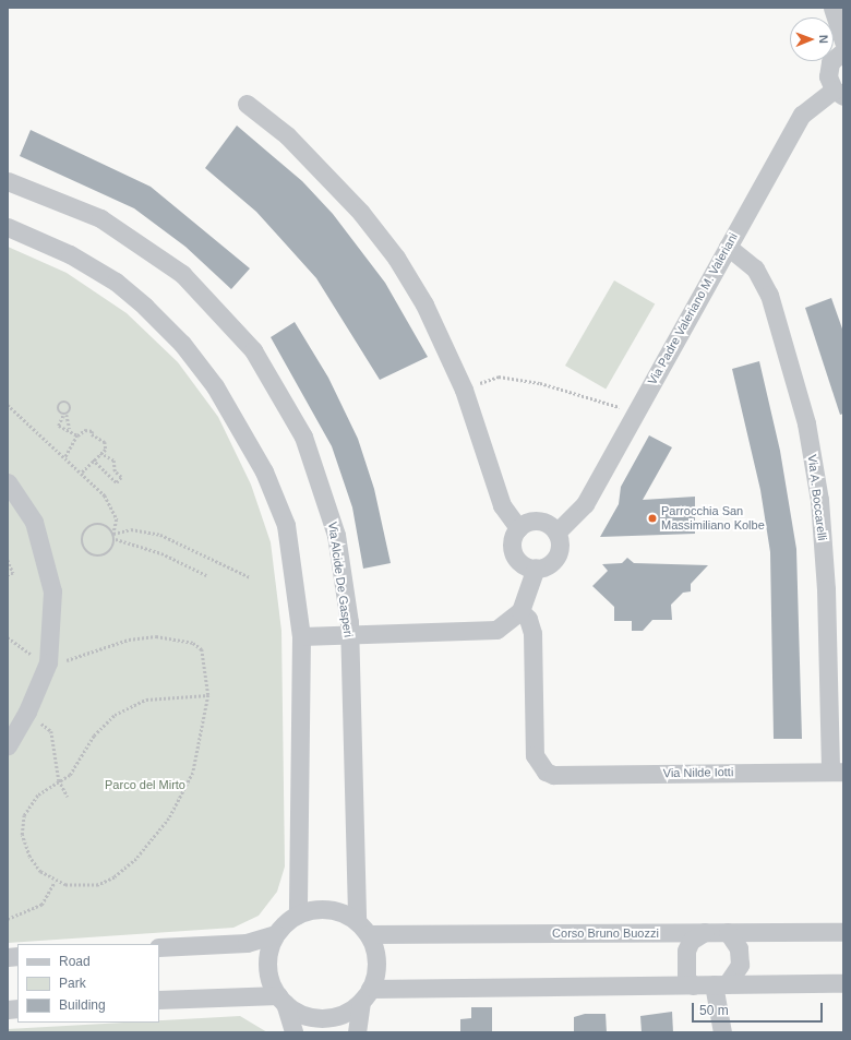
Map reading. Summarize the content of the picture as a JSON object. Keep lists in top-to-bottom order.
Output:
{
  "streets": {
    "street": [
      "Via Padre Valeriano M. Valeriani",
      "Via A. Boccarelli",
      "Via Alcide De Gasperi",
      "Via Nilde Iotti",
      "Corso Bruno Buozzi"
    ]
  },
  "crossings": [
    ["Via Padre Valeriano M. Valeriani", "Via A. Boccarelli"],
    ["Via A. Boccarelli", "Via Nilde Iotti"],
    ["Via Alcide De Gasperi", "Corso Bruno Buozzi"]
  ],
  "parks": ["Parco del Mirto"],
  "places": ["Parrocchia San Massimiliano Kolbe"],
  "legend": ["Road", "Park", "Building"],
  "scale_bar": "50 m",
  "north": "right"
}
